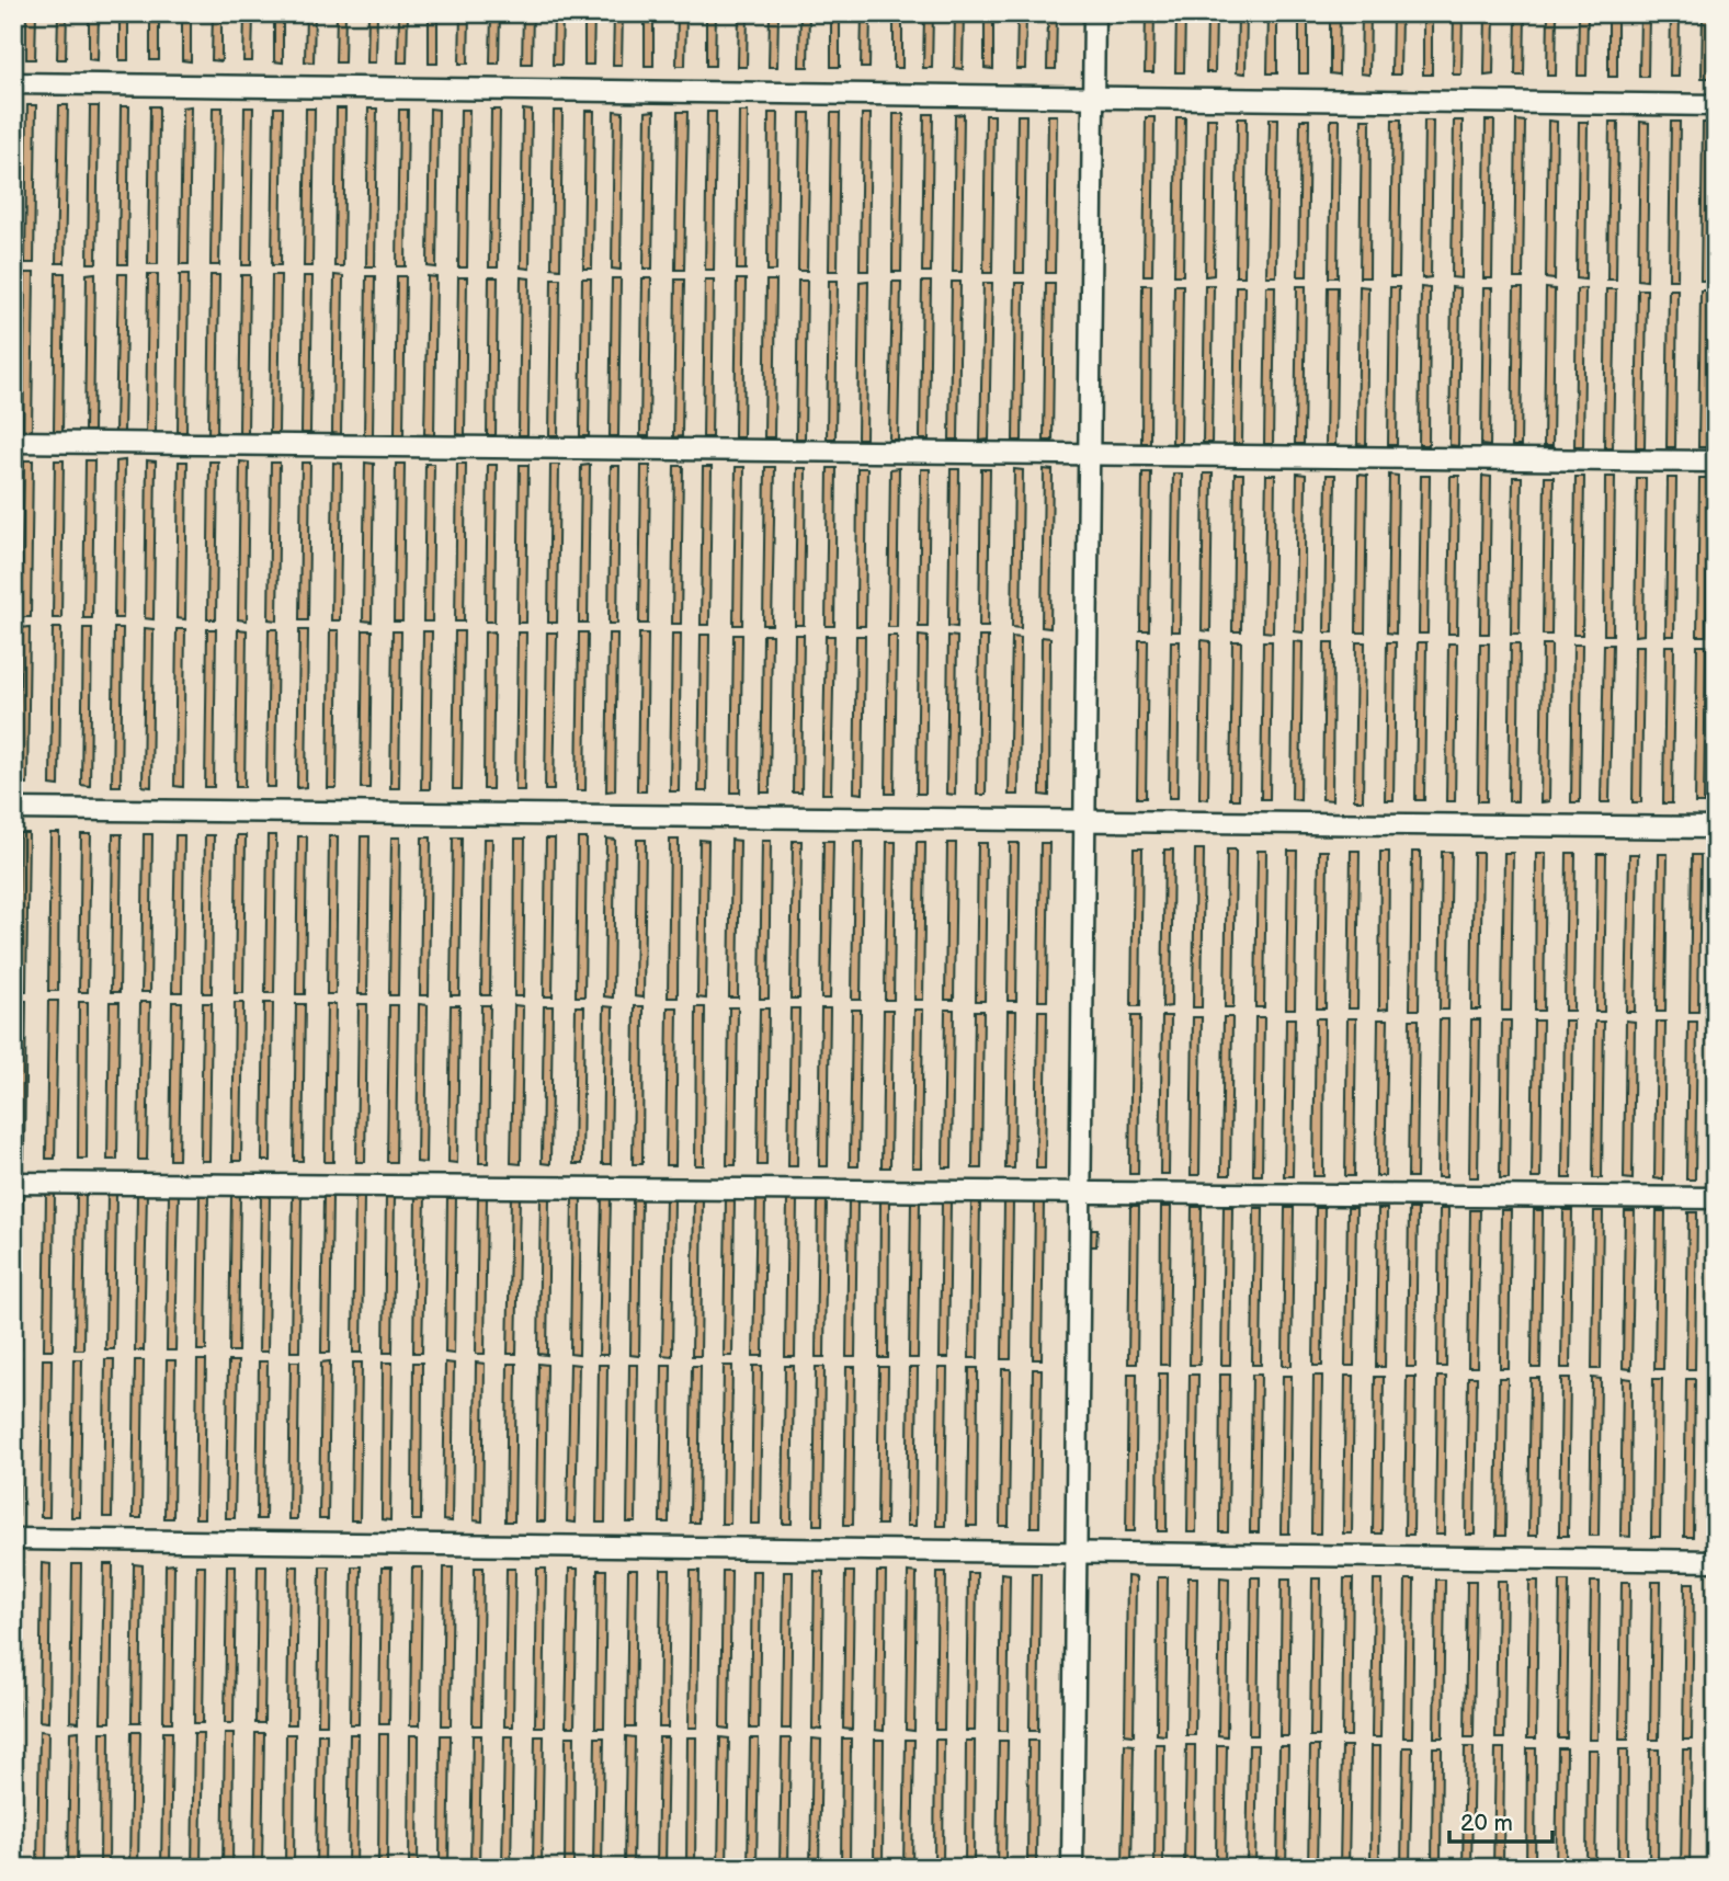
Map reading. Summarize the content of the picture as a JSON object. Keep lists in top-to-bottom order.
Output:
{
  "scale_bar": "20 m"
}
